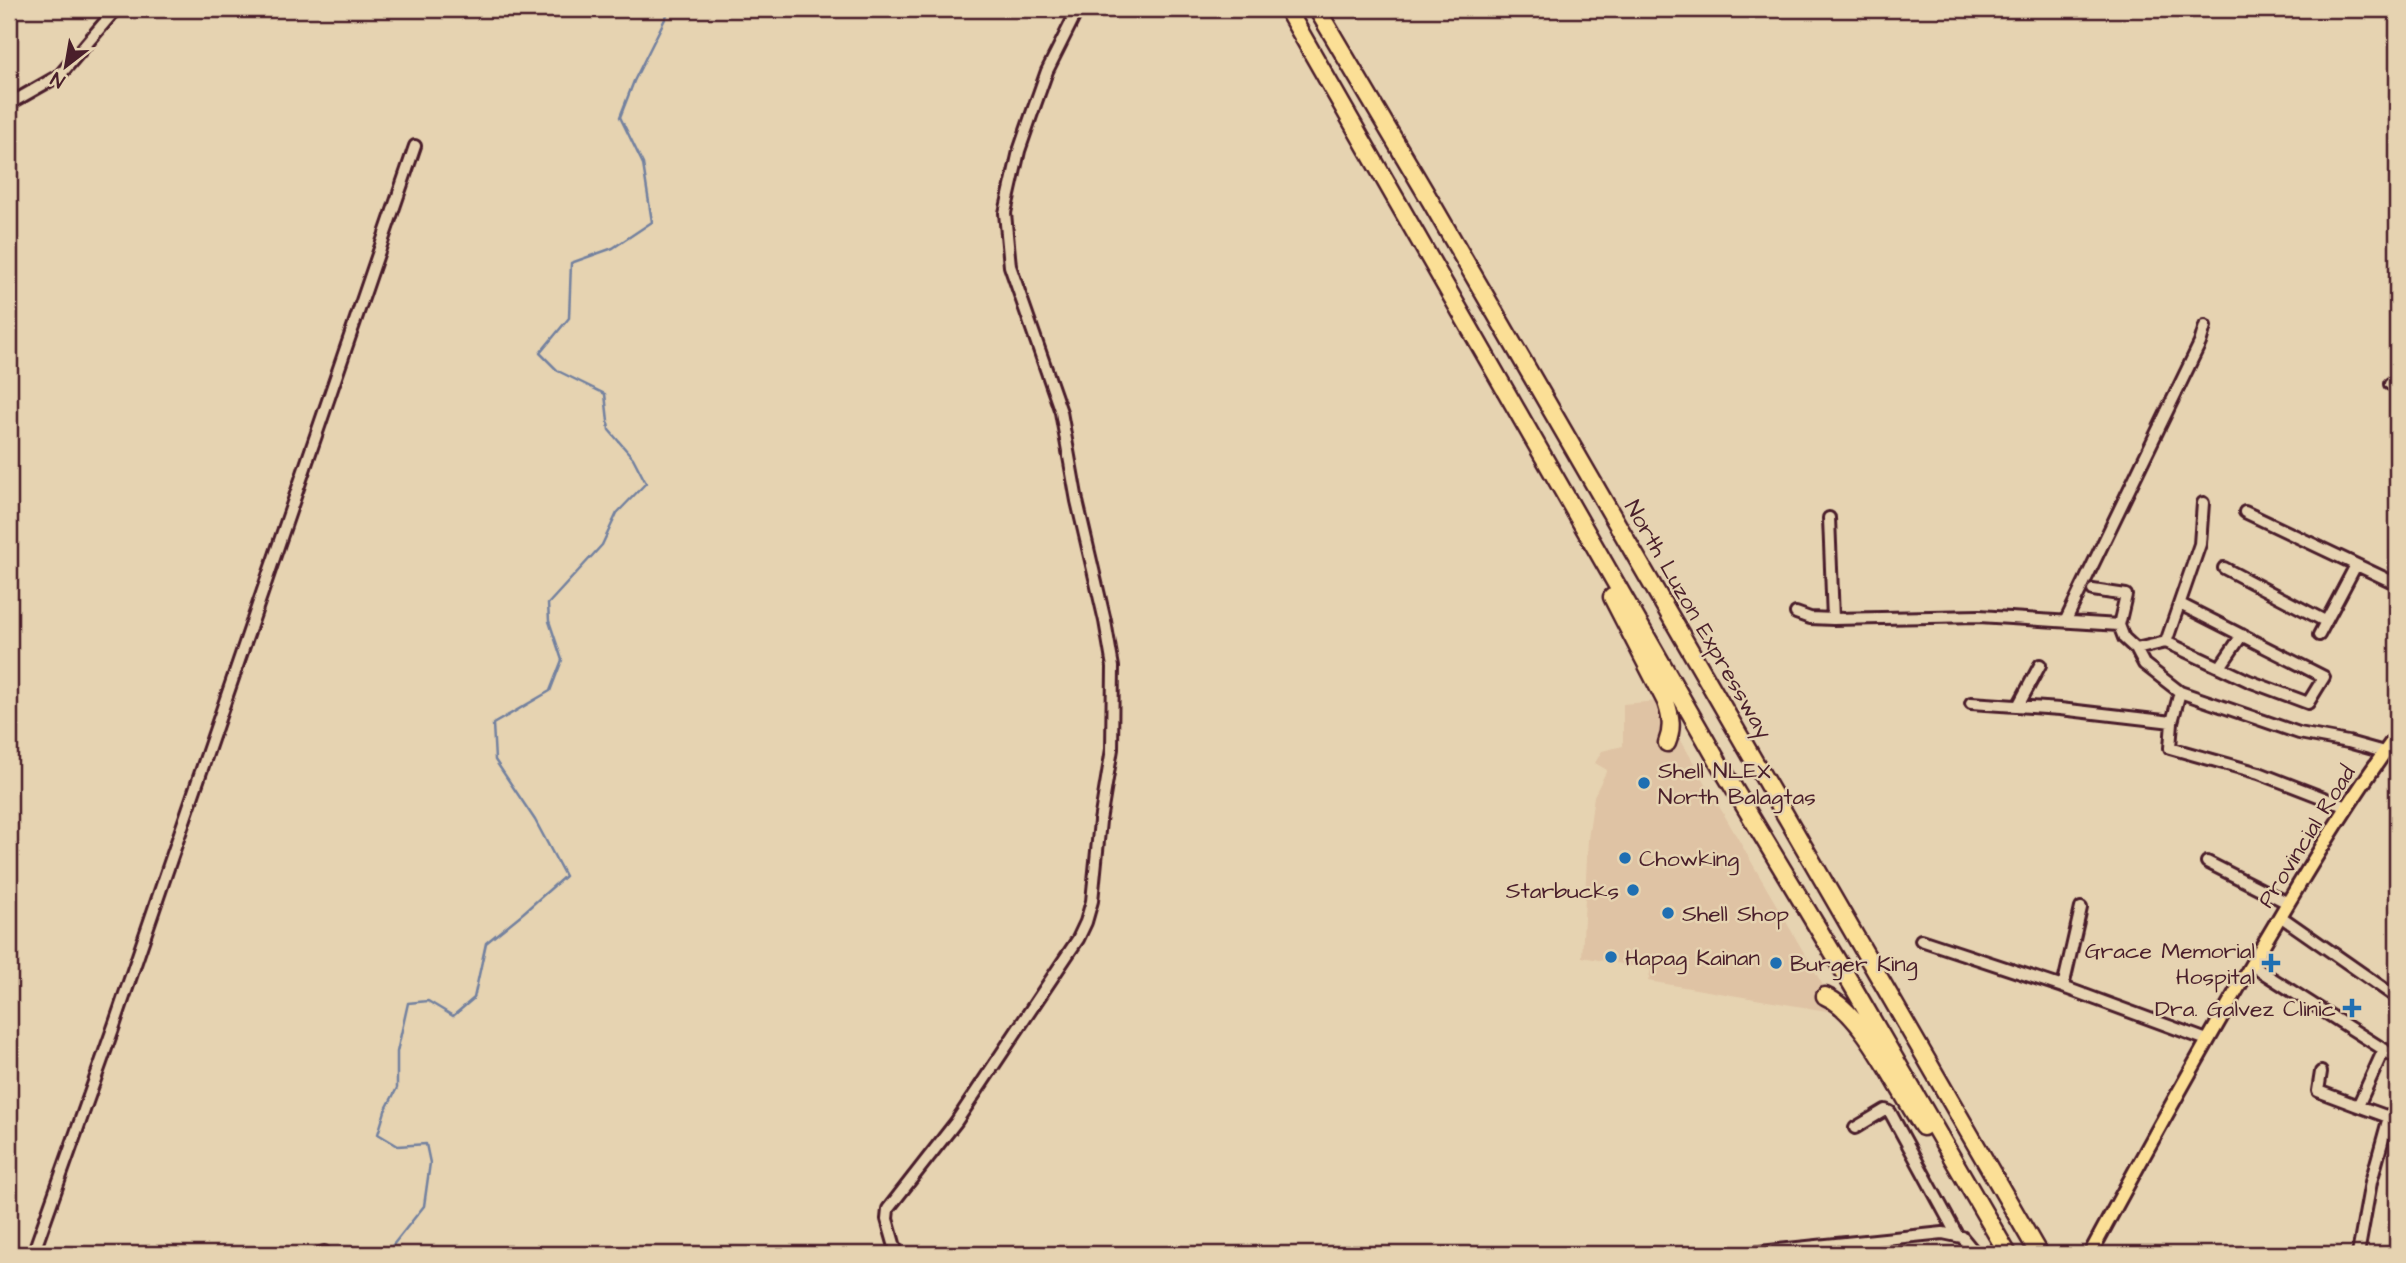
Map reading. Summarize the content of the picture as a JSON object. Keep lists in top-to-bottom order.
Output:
{
  "streets": {
    "highway": ["North Luzon Expressway"],
    "main road": ["Provincial Road"]
  },
  "places": {
    "other": [
      "Shell NLEX North Balagtas",
      "Chowking",
      "Starbucks",
      "Shell Shop",
      "Hapag Kainan",
      "Burger King"
    ],
    "health": ["Grace Memorial Hospital", "Dra. Galvez Clinic"]
  },
  "north": "bottom left"
}
